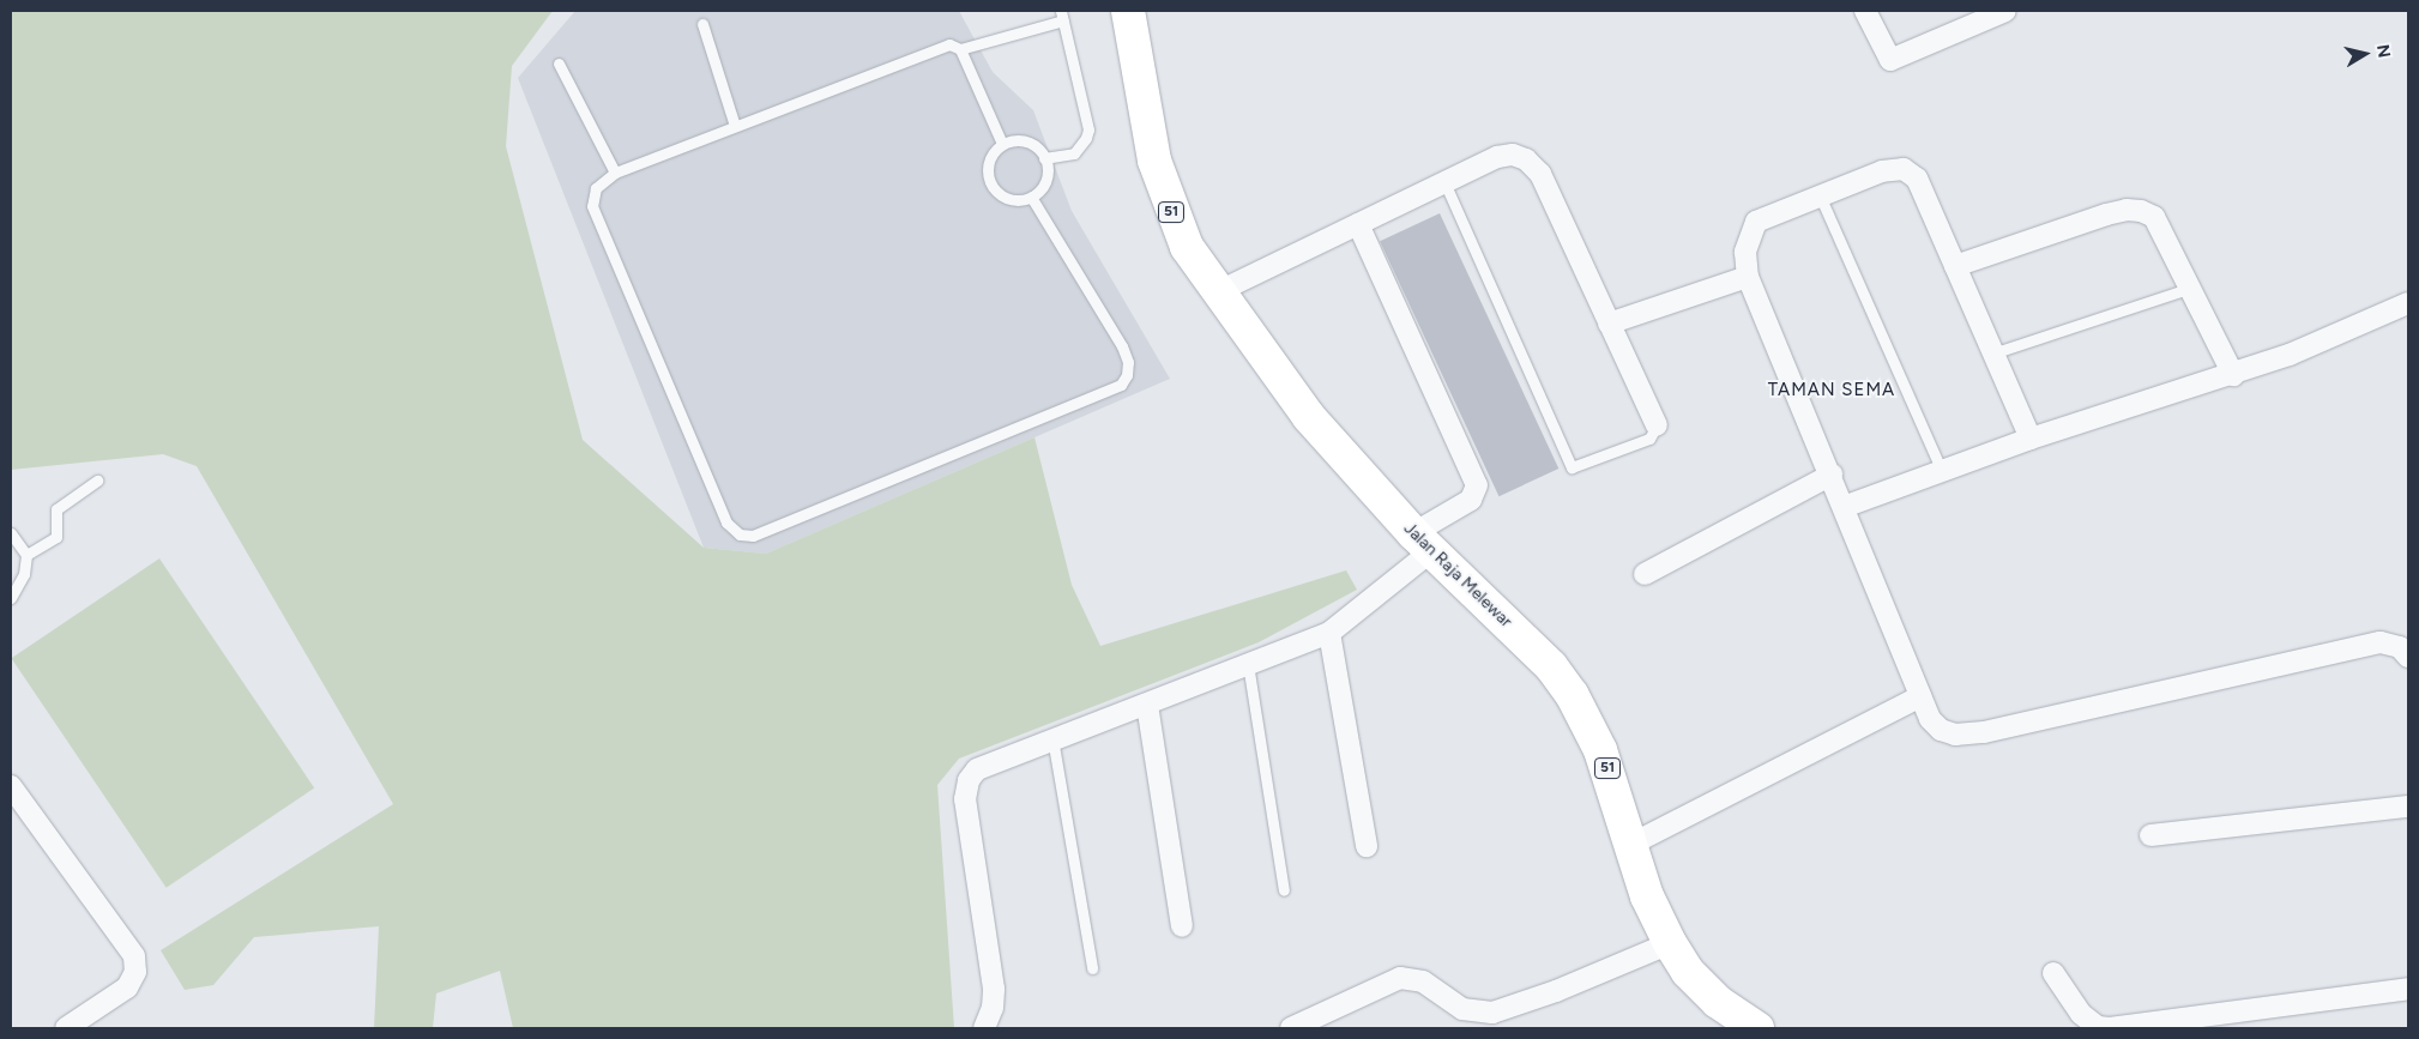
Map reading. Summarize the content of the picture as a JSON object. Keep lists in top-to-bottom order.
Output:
{
  "streets": {
    "highway": ["51", "Jalan Raja Melewar"]
  },
  "districts": ["TAMAN SEMA"],
  "north": "right"
}
